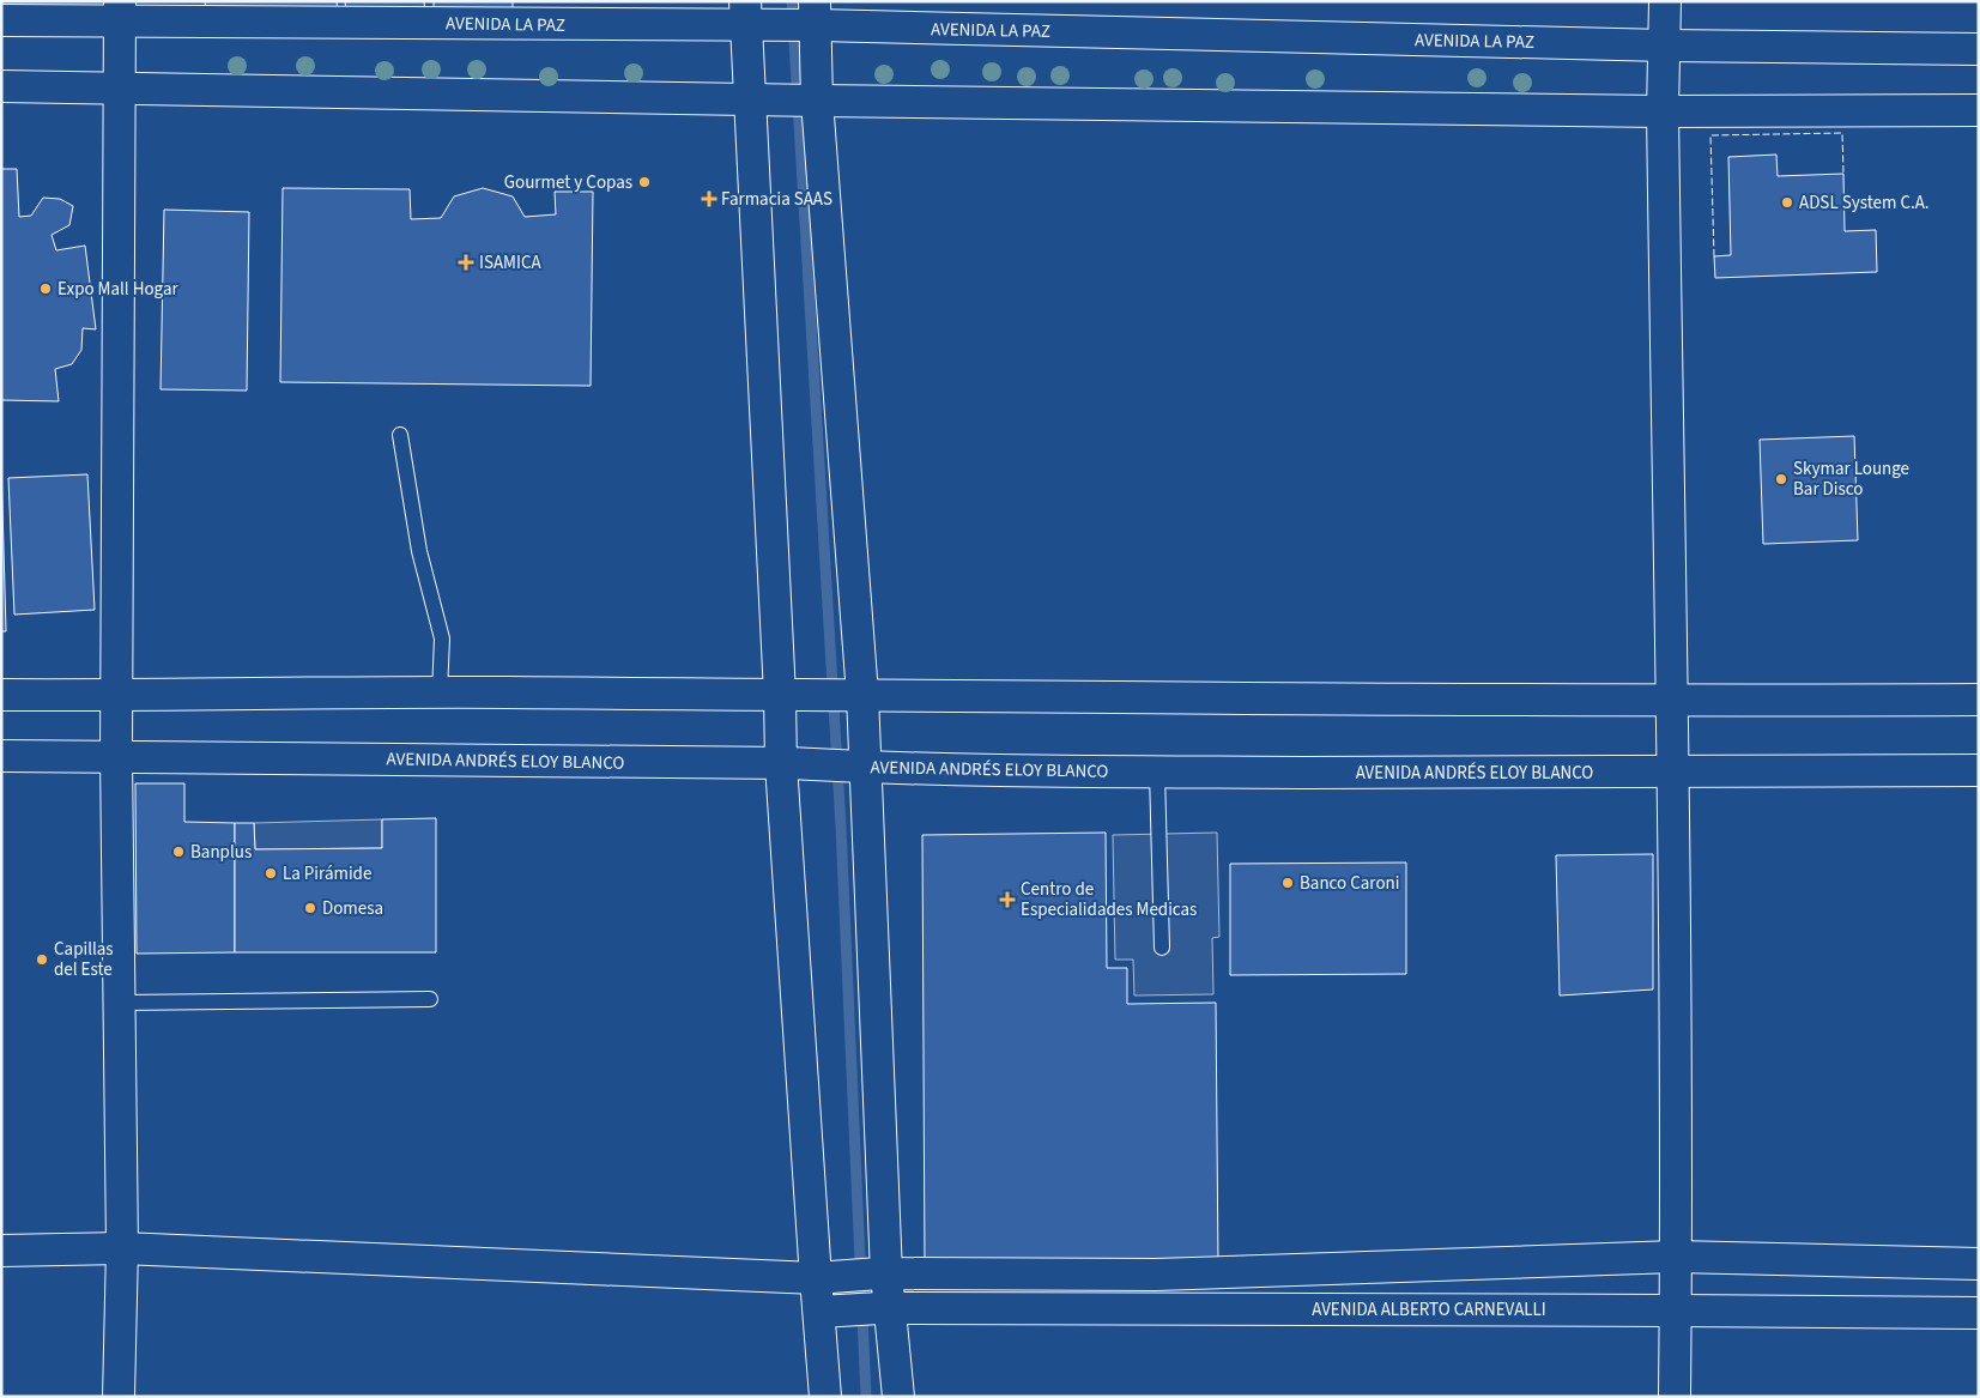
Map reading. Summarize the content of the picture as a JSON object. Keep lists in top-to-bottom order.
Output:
{
  "streets": {
    "street": ["AVENIDA LA PAZ", "AVENIDA ANDRÉS ELOY BLANCO", "AVENIDA ALBERTO CARNEVALLI"]
  },
  "places": {
    "other": [
      "Gourmet y Copas",
      "ADSL System C.A.",
      "Expo Mall Hogar",
      "Skymar Lounge Bar Disco",
      "Banplus",
      "La Pirámide",
      "Banco Caroni",
      "Domesa",
      "Capillas del Este"
    ],
    "health": ["Farmacia SAAS", "ISAMICA", "Centro de Especialidades Medicas"]
  }
}
